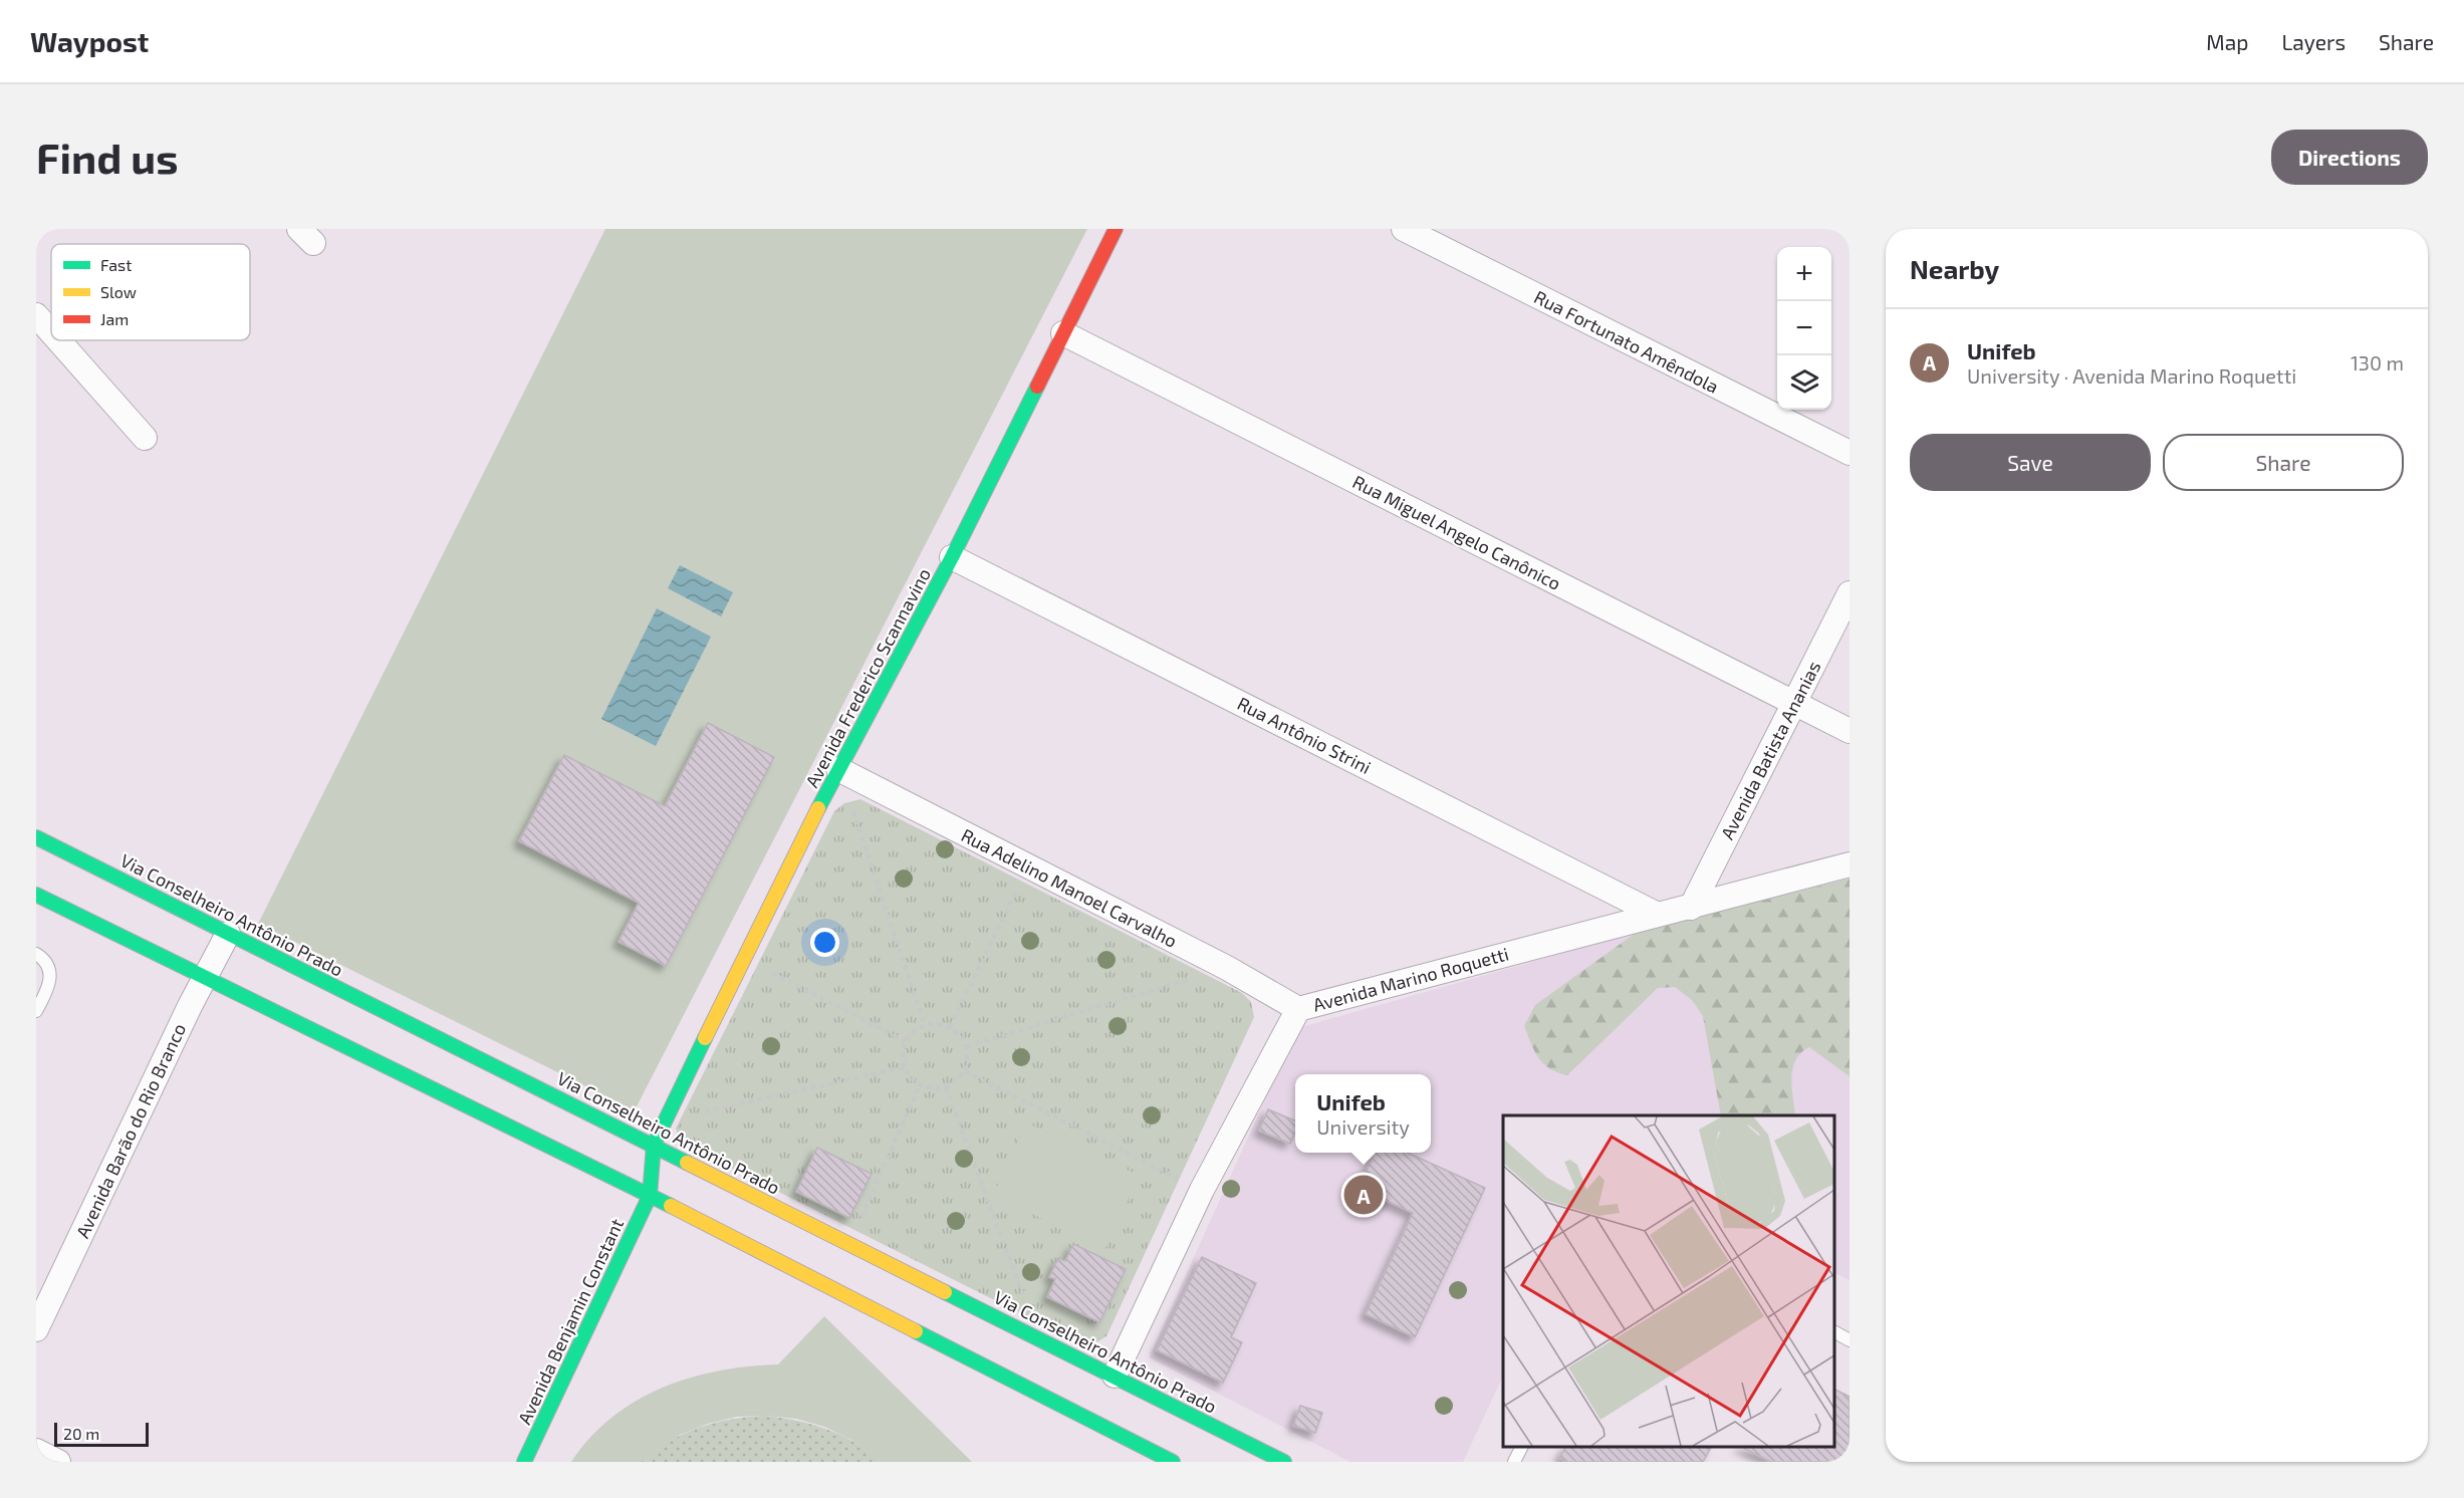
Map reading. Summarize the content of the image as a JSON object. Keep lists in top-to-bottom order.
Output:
{
  "streets": {
    "main road": ["Avenida Frederico Scannavino", "Via Conselheiro Antônio Prado", "Avenida Benjamin Constant"],
    "street": [
      "Rua Fortunato Amêndola",
      "Rua Miguel Angelo Canônico",
      "Rua Antônio Strini",
      "Avenida Batista Ananias",
      "Rua Adelino Manoel Carvalho",
      "Avenida Marino Roquetti",
      "Avenida Barão do Rio Branco"
    ]
  },
  "crossings": [
    ["Rua Miguel Angelo Canônico", "Avenida Frederico Scannavino"],
    ["Rua Miguel Angelo Canônico", "Avenida Batista Ananias"],
    ["Avenida Frederico Scannavino", "Rua Antônio Strini"],
    ["Avenida Frederico Scannavino", "Rua Adelino Manoel Carvalho"],
    ["Avenida Frederico Scannavino", "Via Conselheiro Antônio Prado"],
    ["Rua Antônio Strini", "Avenida Marino Roquetti"],
    ["Avenida Batista Ananias", "Avenida Marino Roquetti"],
    ["Rua Adelino Manoel Carvalho", "Avenida Marino Roquetti"],
    ["Via Conselheiro Antônio Prado", "Avenida Marino Roquetti"],
    ["Via Conselheiro Antônio Prado", "Avenida Barão do Rio Branco"]
  ],
  "legend": ["Fast", "Slow", "Jam"],
  "scale_bar": "20 m",
  "page": {
    "header": "Waypost",
    "nav": ["Map", "Layers", "Share"],
    "buttons": [
      "Directions",
      ["Save", "Share"]
    ],
    "title": "Find us",
    "heading": "Nearby",
    "map_buttons": ["+", "−"],
    "list": [
      {
        "mark": "A",
        "name": "Unifeb",
        "note": "University · Avenida Marino Roquetti",
        "value": "130 m"
      }
    ],
    "popup": ["Unifeb", "University"],
    "pins": "A",
    "scale": "20 m"
  }
}
